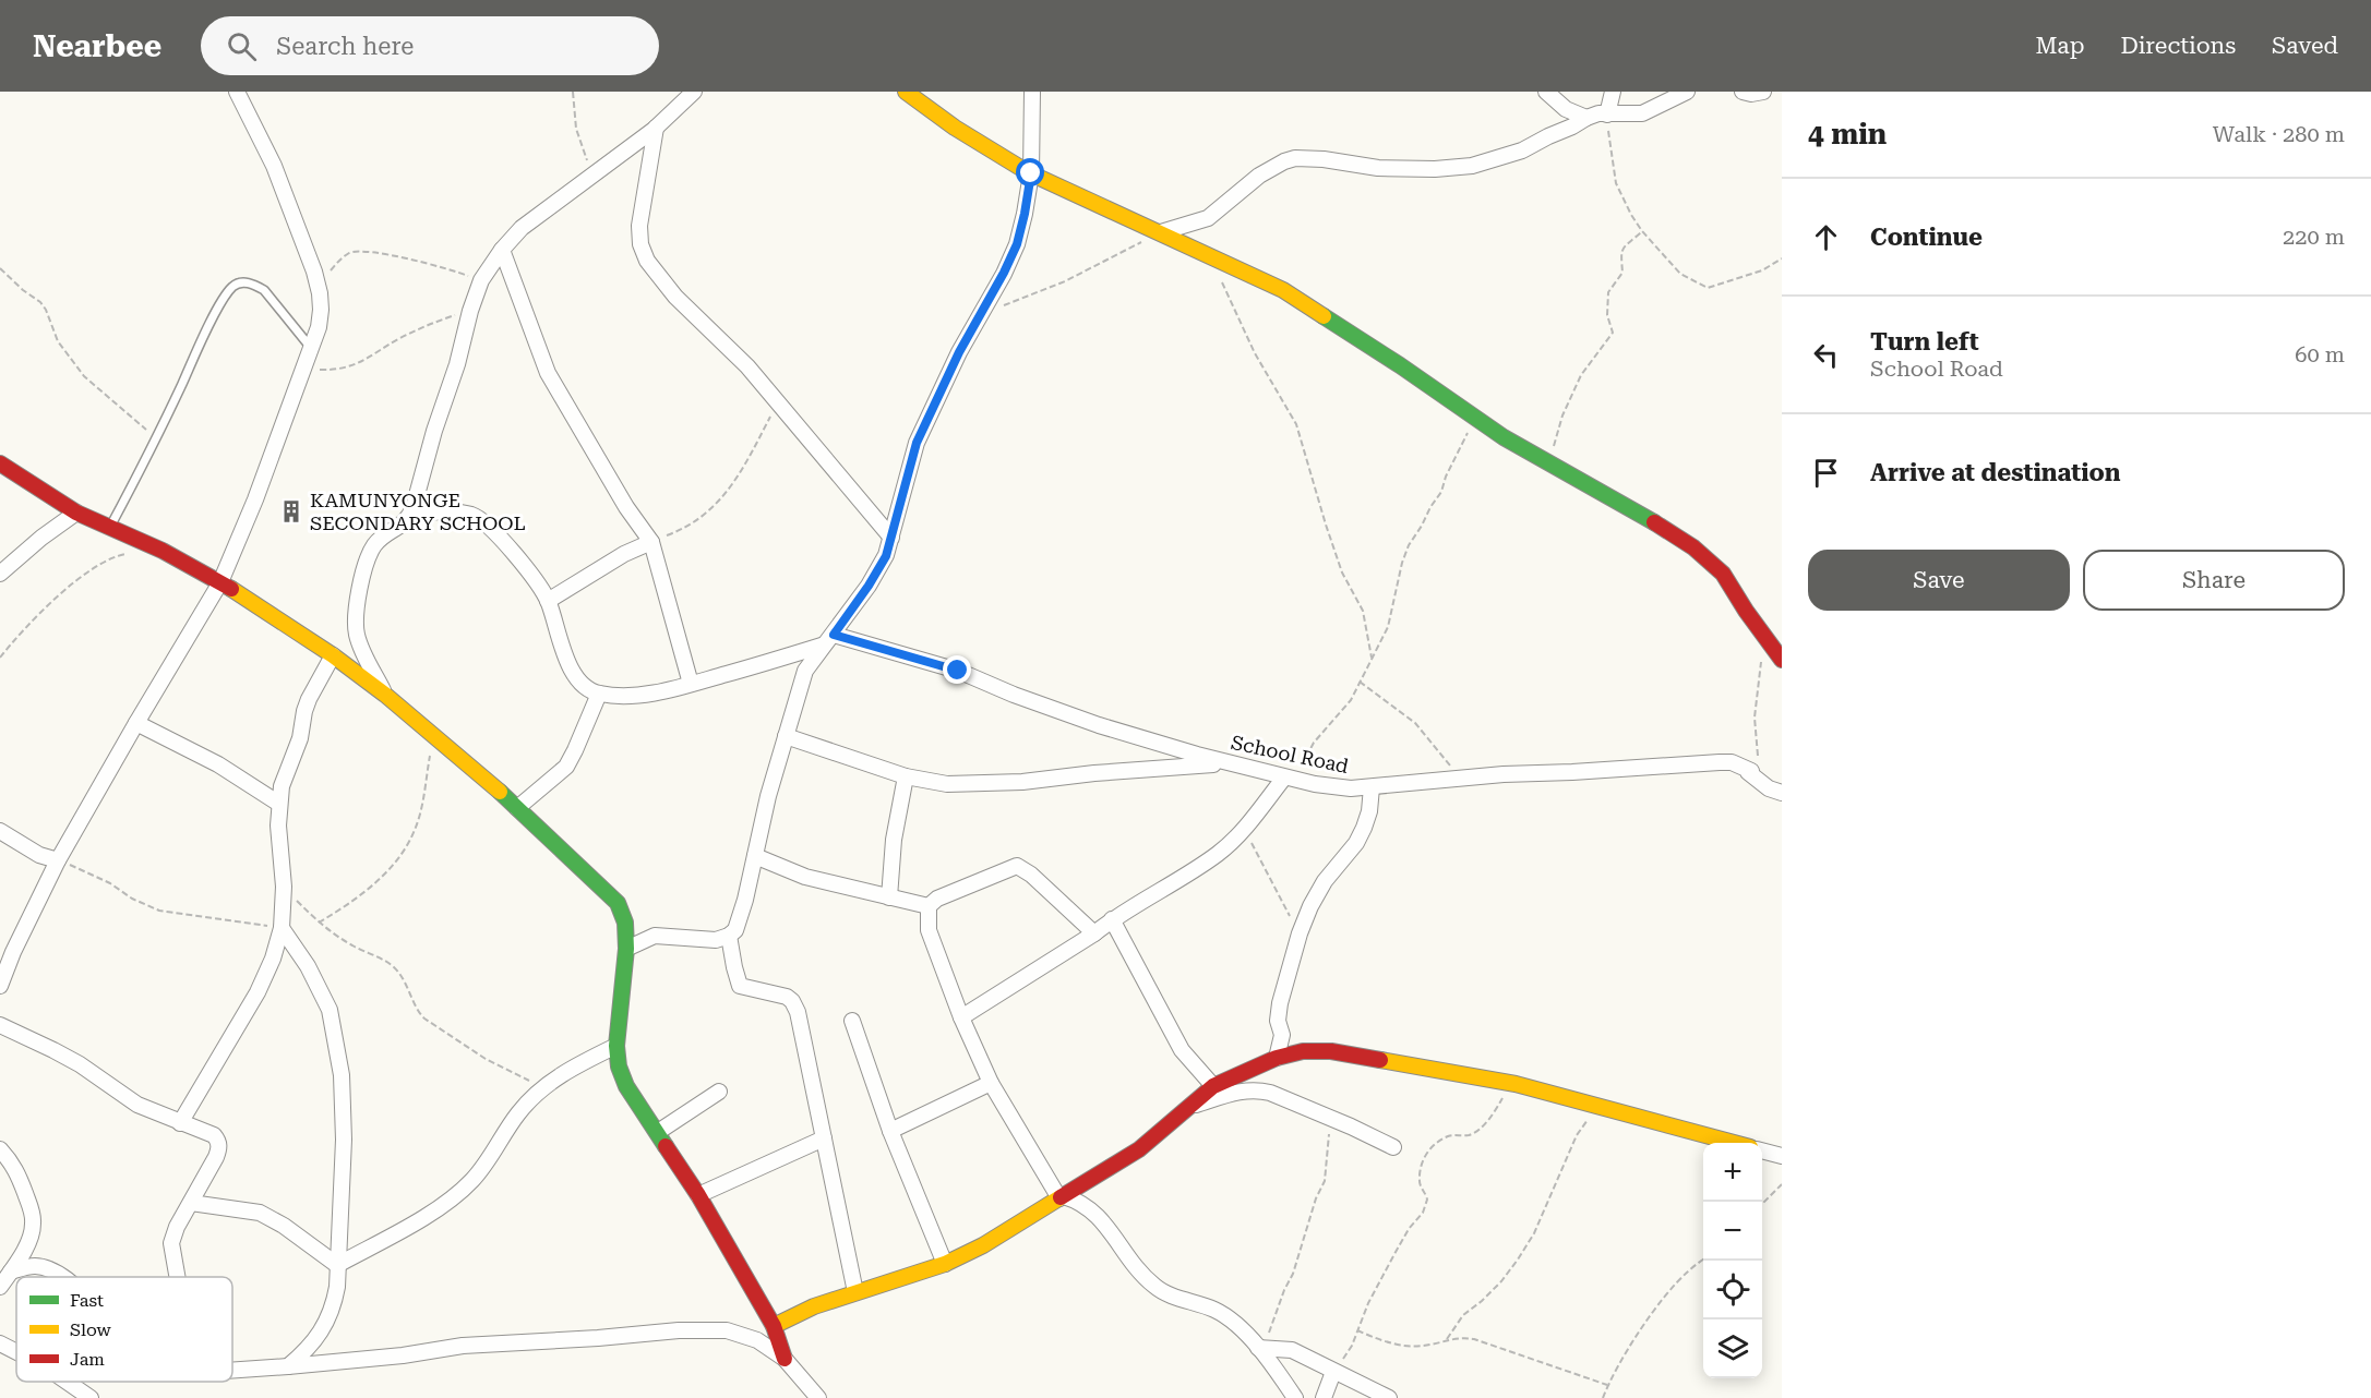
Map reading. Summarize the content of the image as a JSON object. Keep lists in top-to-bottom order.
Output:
{
  "streets": {
    "street": ["School Road"]
  },
  "places": {
    "building": ["KAMUNYONGE SECONDARY SCHOOL"]
  },
  "legend": ["Fast", "Slow", "Jam"],
  "page": {
    "header": "Nearbee",
    "search": "Search here",
    "nav": ["Map", "Directions", "Saved"],
    "heading": ["4 min", "Walk · 280 m"],
    "list": [
      ["Continue", "220 m"],
      ["Turn left", "School Road", "60 m"],
      "Arrive at destination"
    ],
    "buttons": ["Save", "Share"],
    "map_buttons": ["+", "−"]
  }
}
